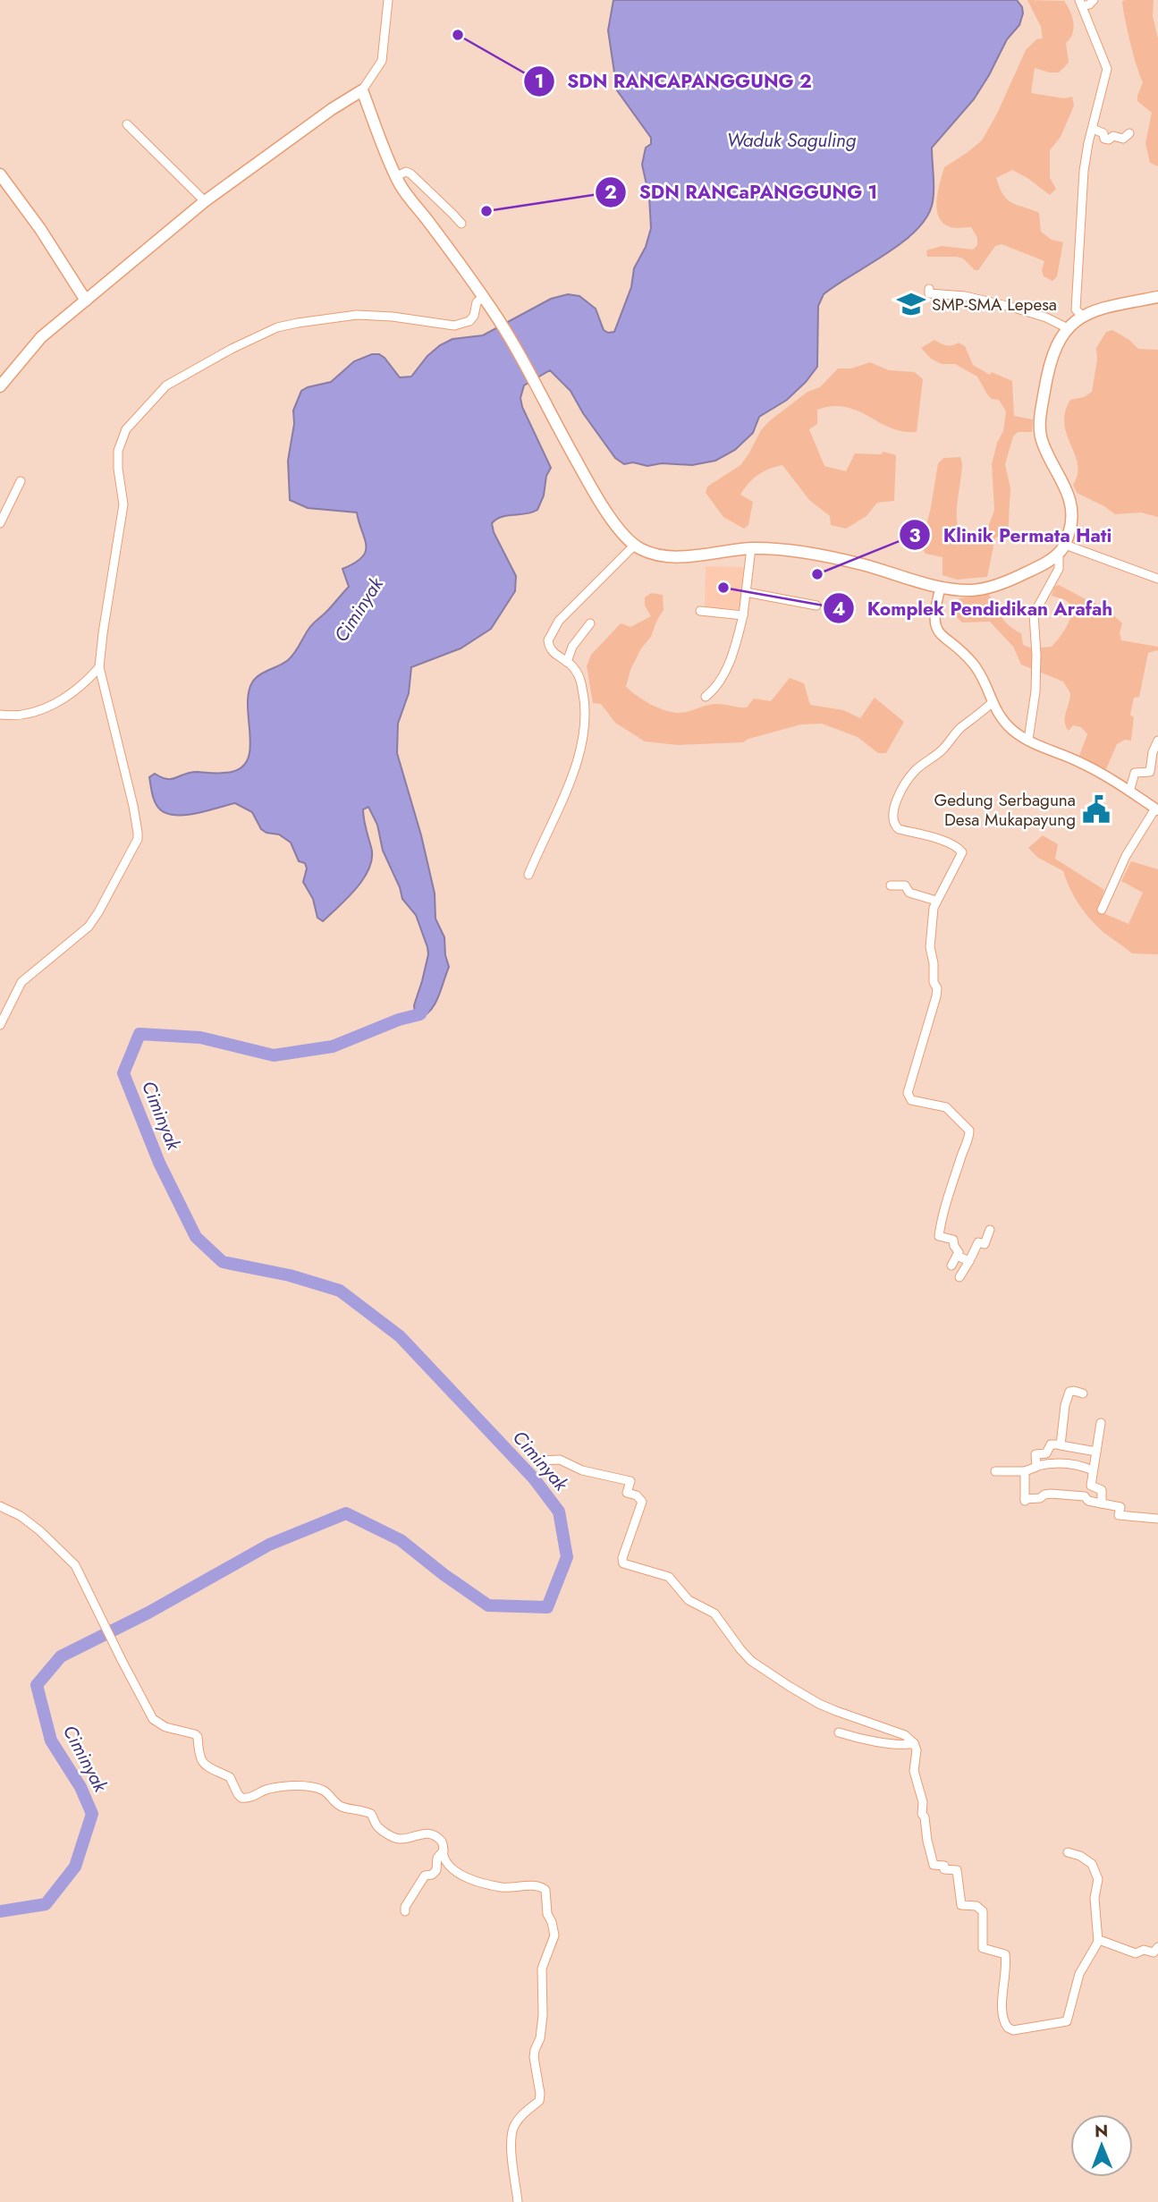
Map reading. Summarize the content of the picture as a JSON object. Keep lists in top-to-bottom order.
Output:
{
  "water": ["Waduk Saguling", "Ciminyak"],
  "places": {
    "other": [
      "SDN RANCAPANGGUNG 2",
      "SDN RANCaPANGGUNG 1",
      "Klinik Permata Hati",
      "Komplek Pendidikan Arafah"
    ],
    "school or university": ["SMP-SMA Lepesa"],
    "public building": ["Gedung Serbaguna Desa Mukapayung"]
  },
  "north": "top"
}
